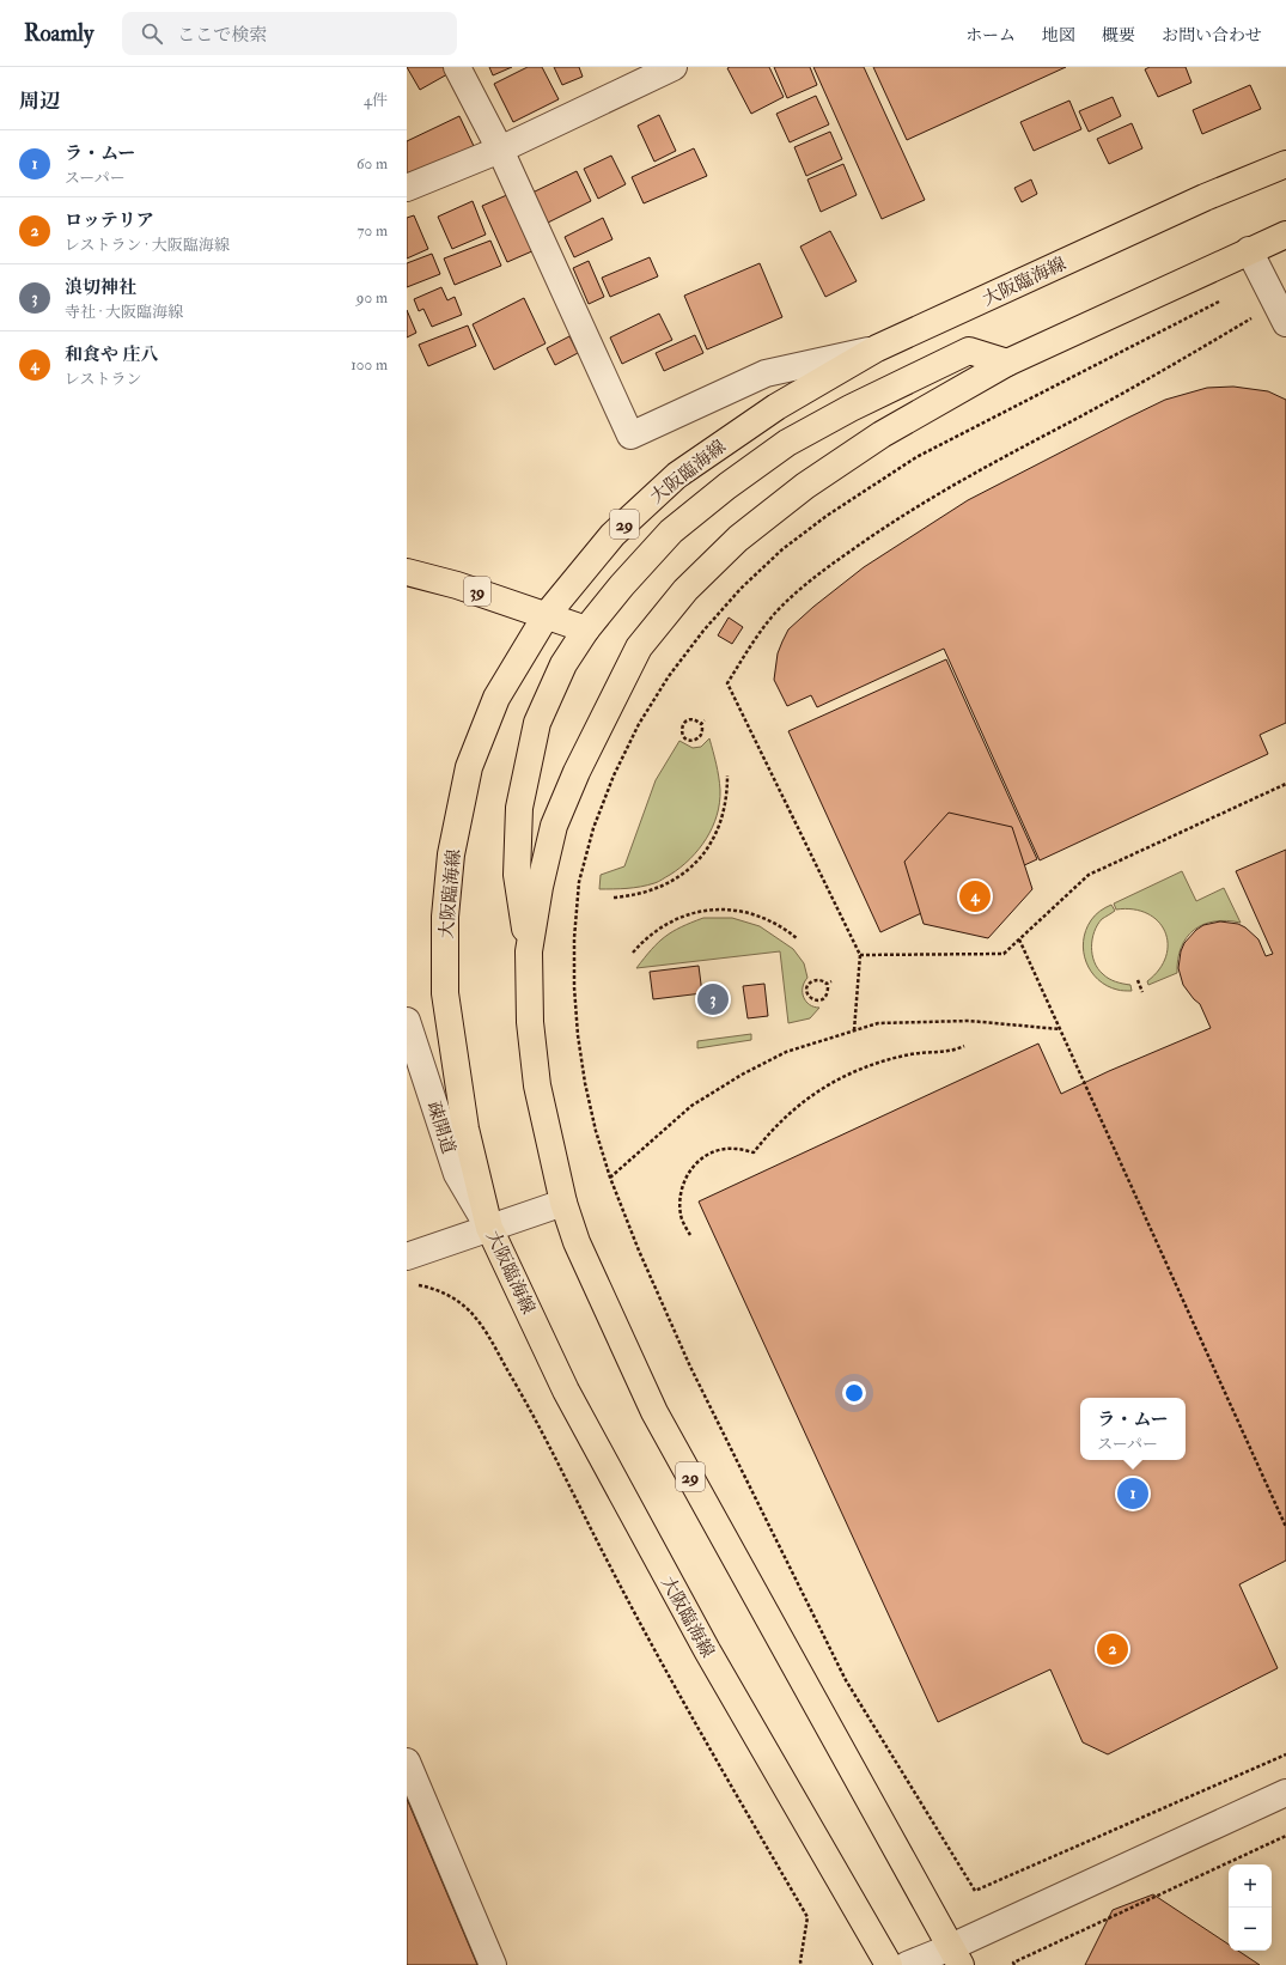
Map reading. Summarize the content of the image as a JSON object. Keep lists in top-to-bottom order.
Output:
{
  "streets": {
    "main road": ["大阪臨海線", "29", "39"],
    "street": ["疎開道"]
  },
  "crossings": [
    ["大阪臨海線", "39"],
    ["大阪臨海線", "疎開道"]
  ],
  "page": {
    "header": "Roamly",
    "search": "ここで検索",
    "nav": [
      "ホーム",
      "地図",
      "概要",
      "お問い合わせ"
    ],
    "heading": ["周辺", "4件"],
    "list": [
      {
        "mark": "1",
        "name": "ラ・ムー",
        "note": "スーパー",
        "value": "60 m"
      },
      {
        "mark": "2",
        "name": "ロッテリア",
        "note": "レストラン · 大阪臨海線",
        "value": "70 m"
      },
      {
        "mark": "3",
        "name": "浪切神社",
        "note": "寺社 · 大阪臨海線",
        "value": "90 m"
      },
      {
        "mark": "4",
        "name": "和食や 庄八",
        "note": "レストラン",
        "value": "100 m"
      }
    ],
    "pins": [
      "4",
      "3",
      "1",
      "2"
    ],
    "popup": ["ラ・ムー", "スーパー"],
    "map_buttons": ["+", "−"]
  }
}
